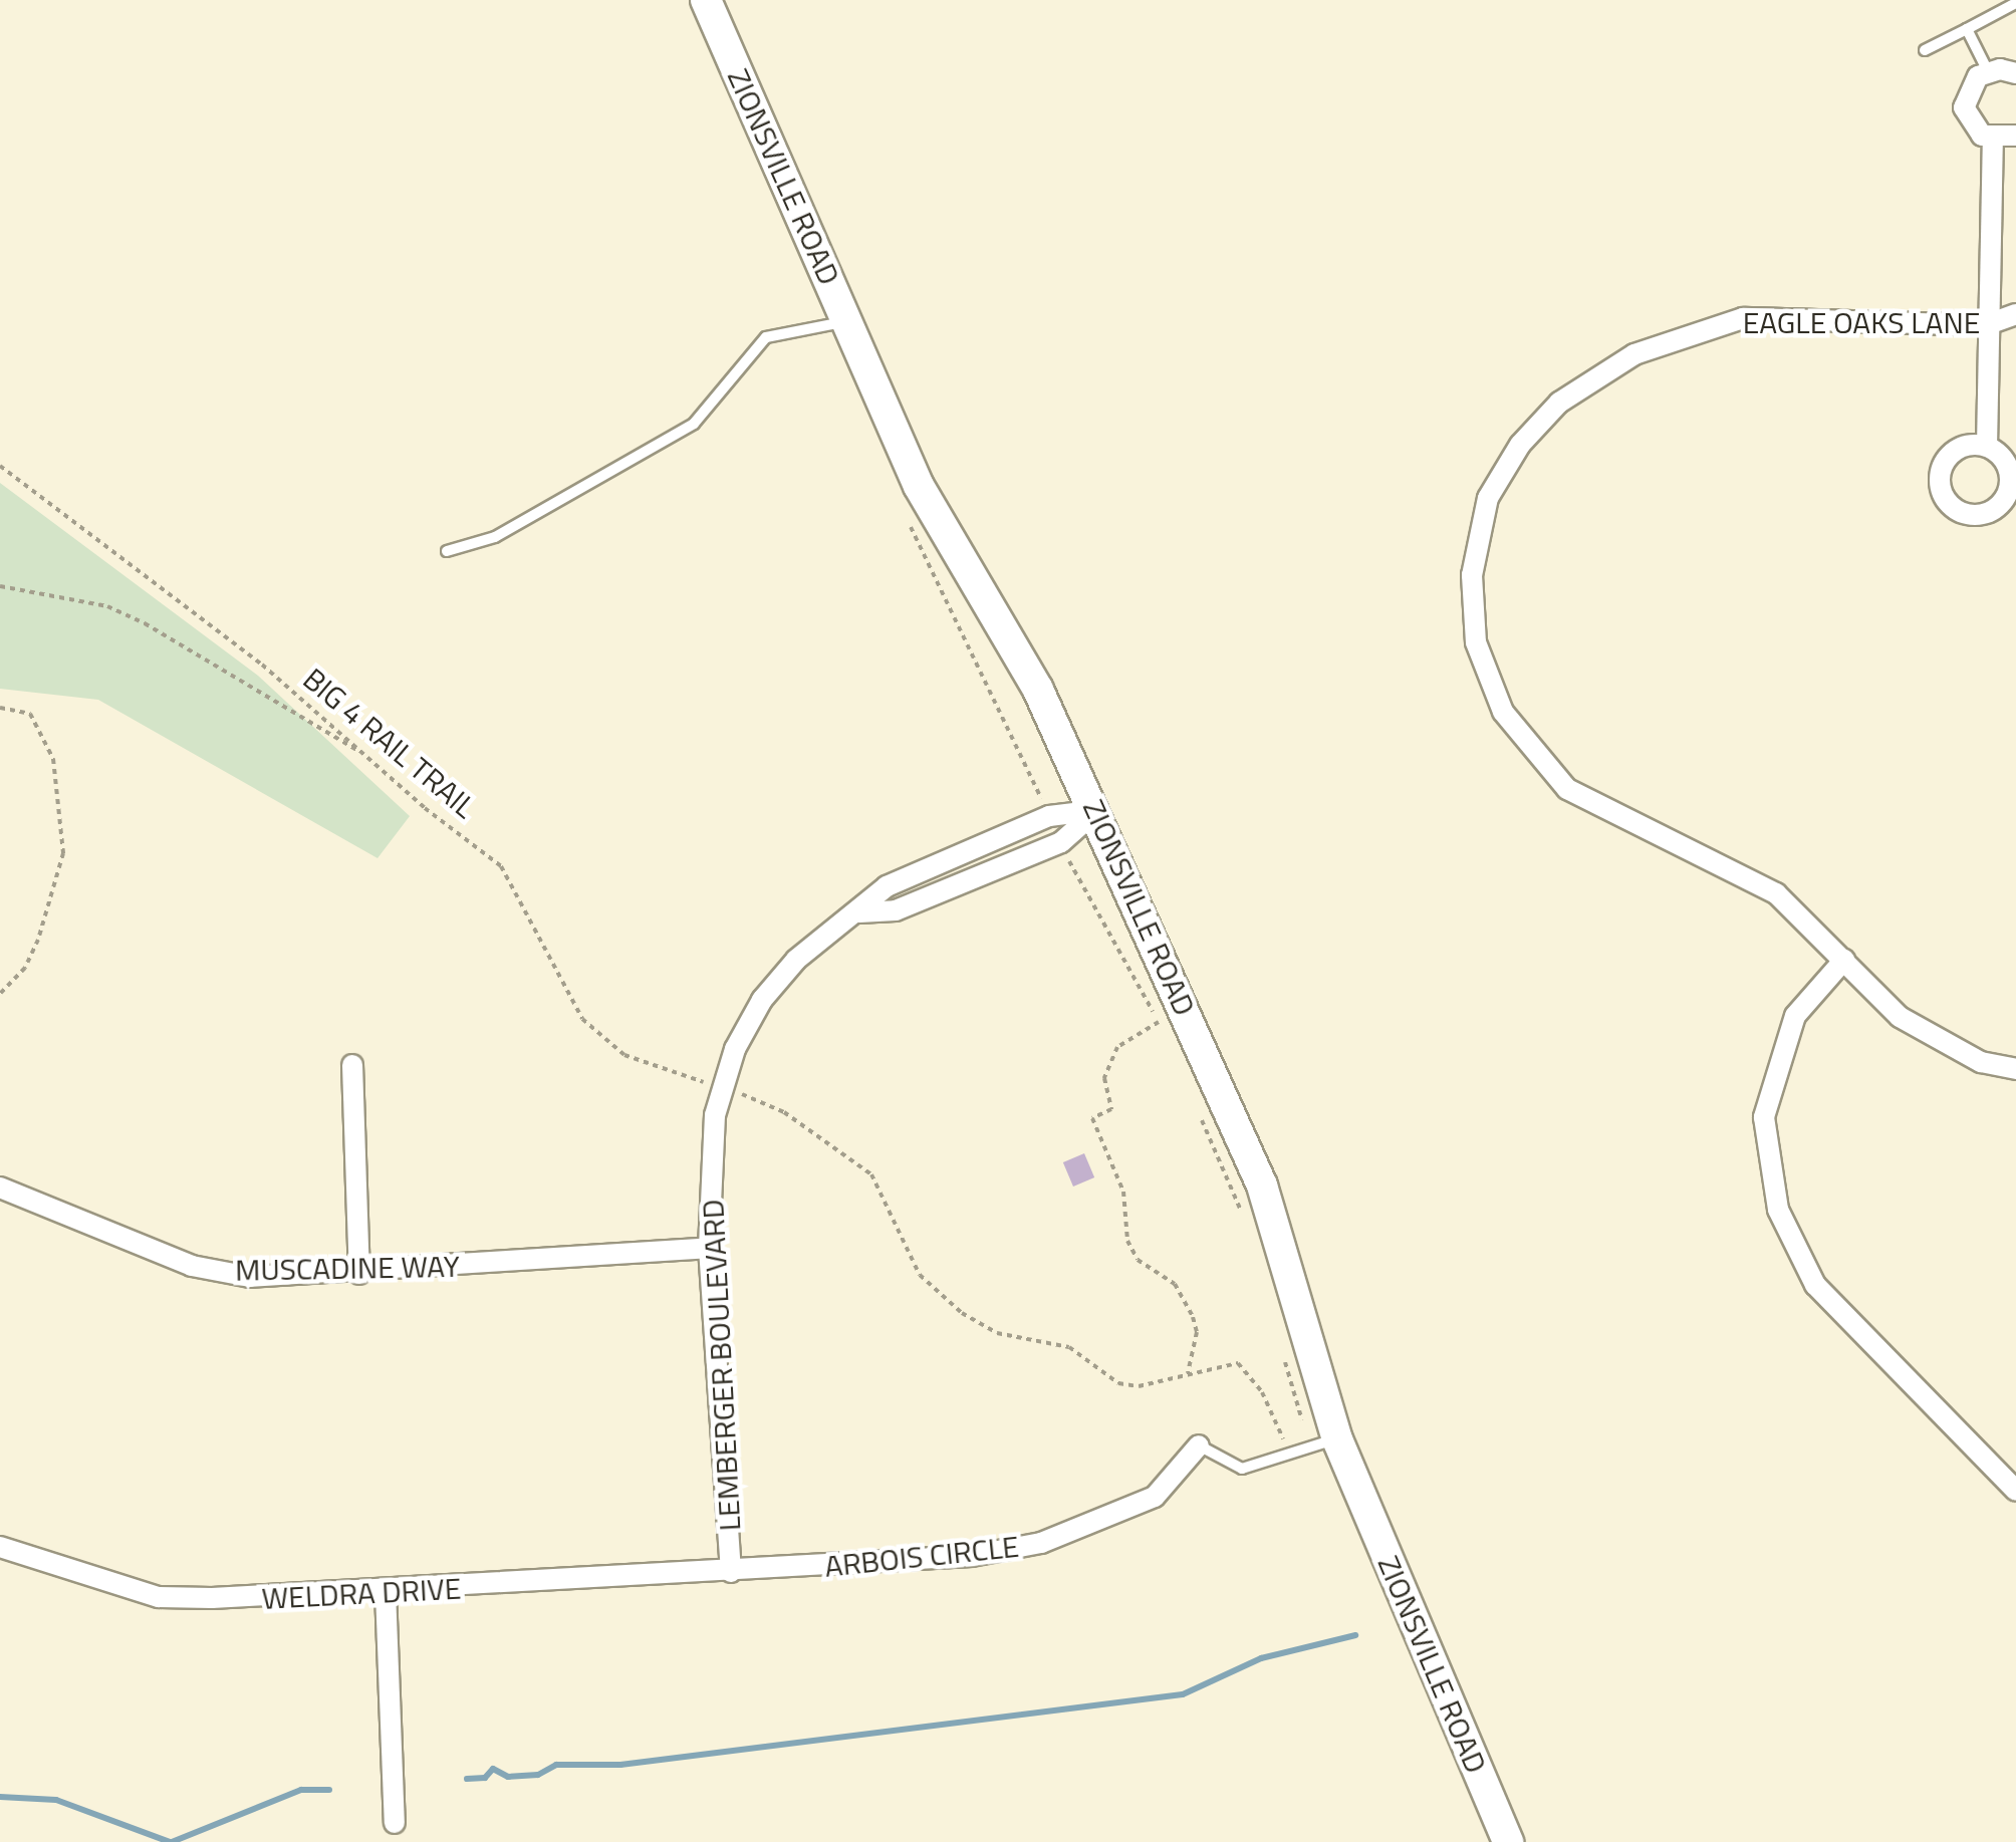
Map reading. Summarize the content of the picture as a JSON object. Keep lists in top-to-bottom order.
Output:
{
  "streets": {
    "main road": ["ZIONSVILLE ROAD"],
    "street": [
      "EAGLE OAKS LANE",
      "MUSCADINE WAY",
      "LEMBERGER BOULEVARD",
      "ARBOIS CIRCLE",
      "WELDRA DRIVE"
    ],
    "path": ["BIG 4 RAIL TRAIL"]
  },
  "crossings": [
    ["ZIONSVILLE ROAD", "LEMBERGER BOULEVARD"],
    ["MUSCADINE WAY", "LEMBERGER BOULEVARD"],
    ["LEMBERGER BOULEVARD", "ARBOIS CIRCLE"],
    ["LEMBERGER BOULEVARD", "WELDRA DRIVE"],
    ["ARBOIS CIRCLE", "WELDRA DRIVE"]
  ]
}
